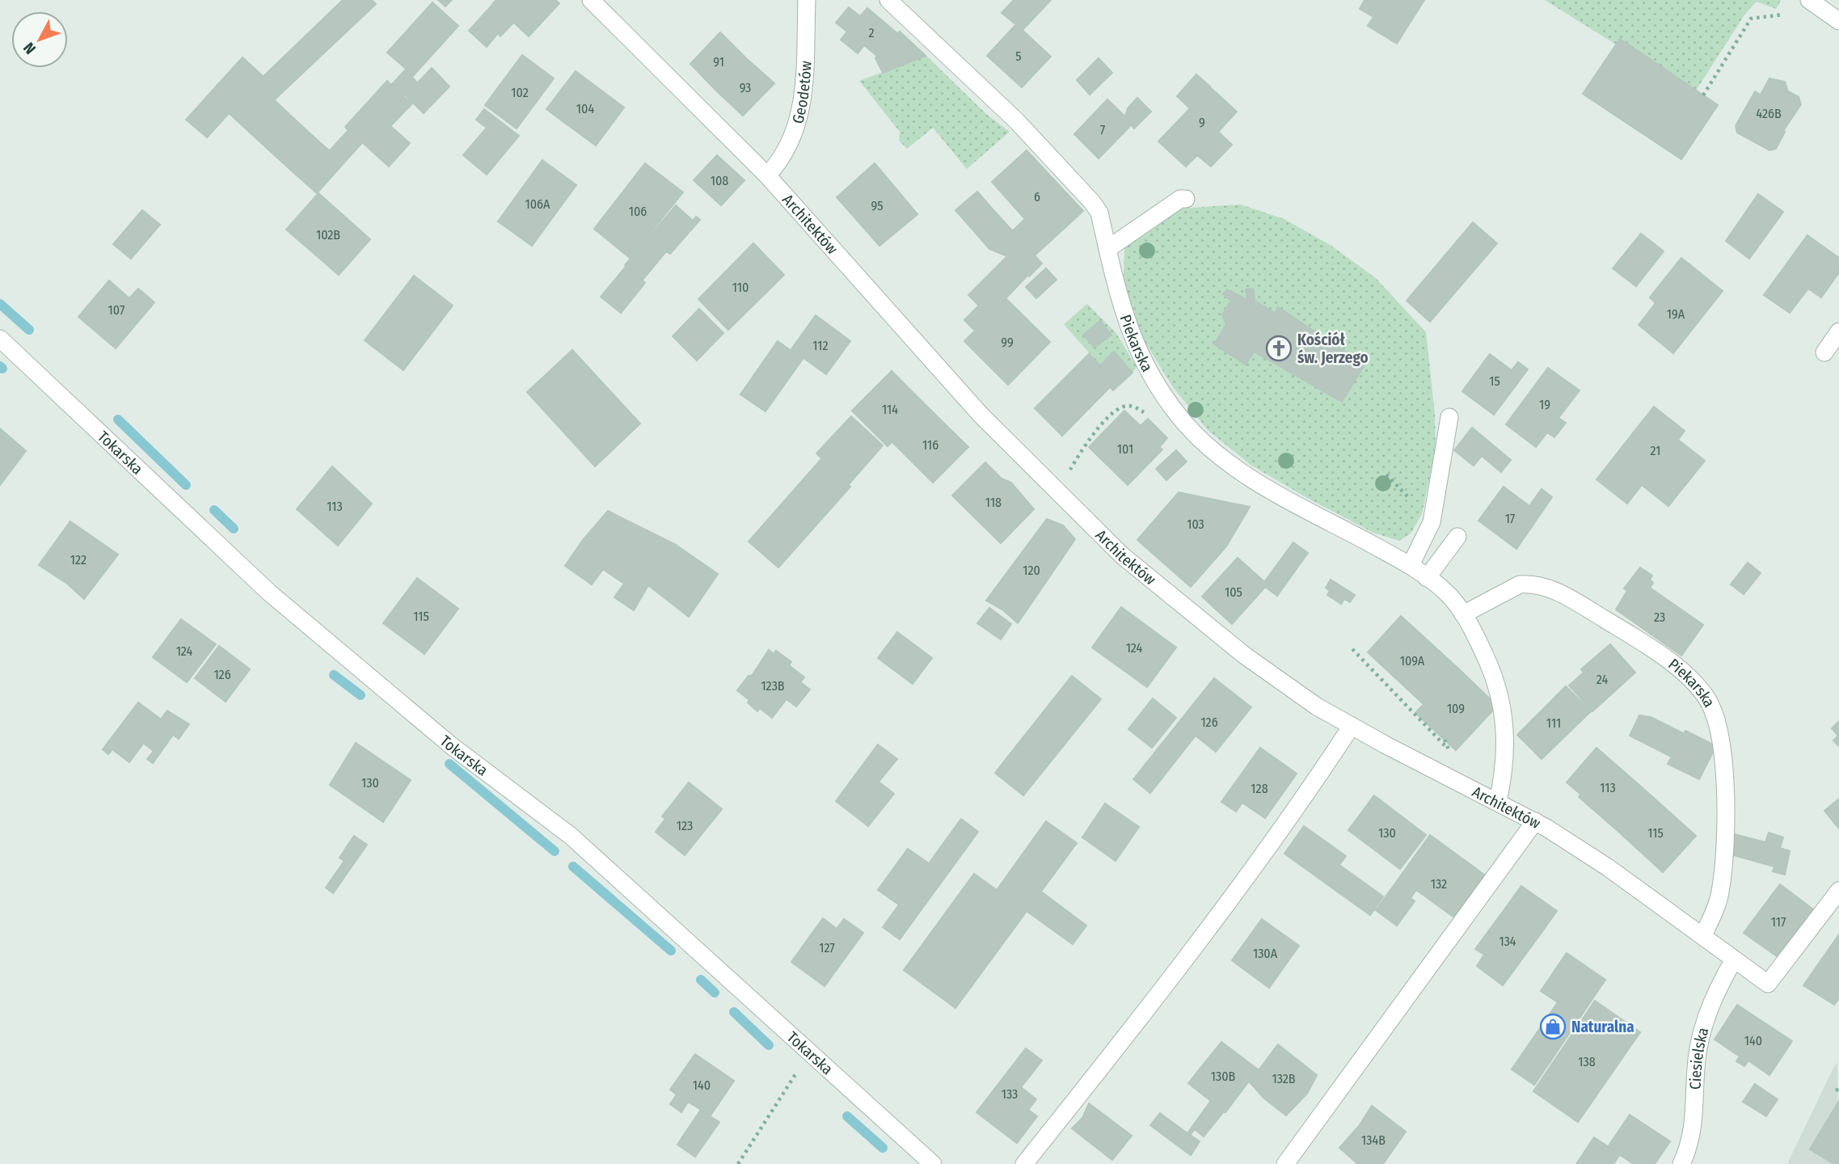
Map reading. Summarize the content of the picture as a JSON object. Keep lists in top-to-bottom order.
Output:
{
  "streets": {
    "street": [
      "Geodetów",
      "Architektów",
      "Piekarska",
      "Tokarska",
      "Ciesielska"
    ]
  },
  "crossings": [
    ["Geodetów", "Architektów"],
    ["Architektów", "Piekarska"],
    ["Architektów", "Ciesielska"]
  ],
  "places": {
    "church": ["Kościół św. Jerzego"],
    "shop": ["Naturalna"]
  },
  "house_numbers": [
    "2",
    "5",
    "91",
    "93",
    "102",
    "104",
    "426B",
    "9",
    "7",
    "108",
    "6",
    "106A",
    "95",
    "106",
    "102B",
    "110",
    "107",
    "19A",
    "99",
    "112",
    "15",
    "19",
    "114",
    "116",
    "101",
    "21",
    "118",
    "113",
    "17",
    "103",
    "122",
    "120",
    "105",
    "115",
    "23",
    "124",
    "124",
    "109A",
    "126",
    "24",
    "123B",
    "109",
    "126",
    "111",
    "130",
    "113",
    "128",
    "123",
    "130",
    "115",
    "132",
    "117",
    "134",
    "127",
    "130A",
    "140",
    "138",
    "130B",
    "132B",
    "140",
    "133",
    "134B"
  ],
  "north": "bottom left"
}
